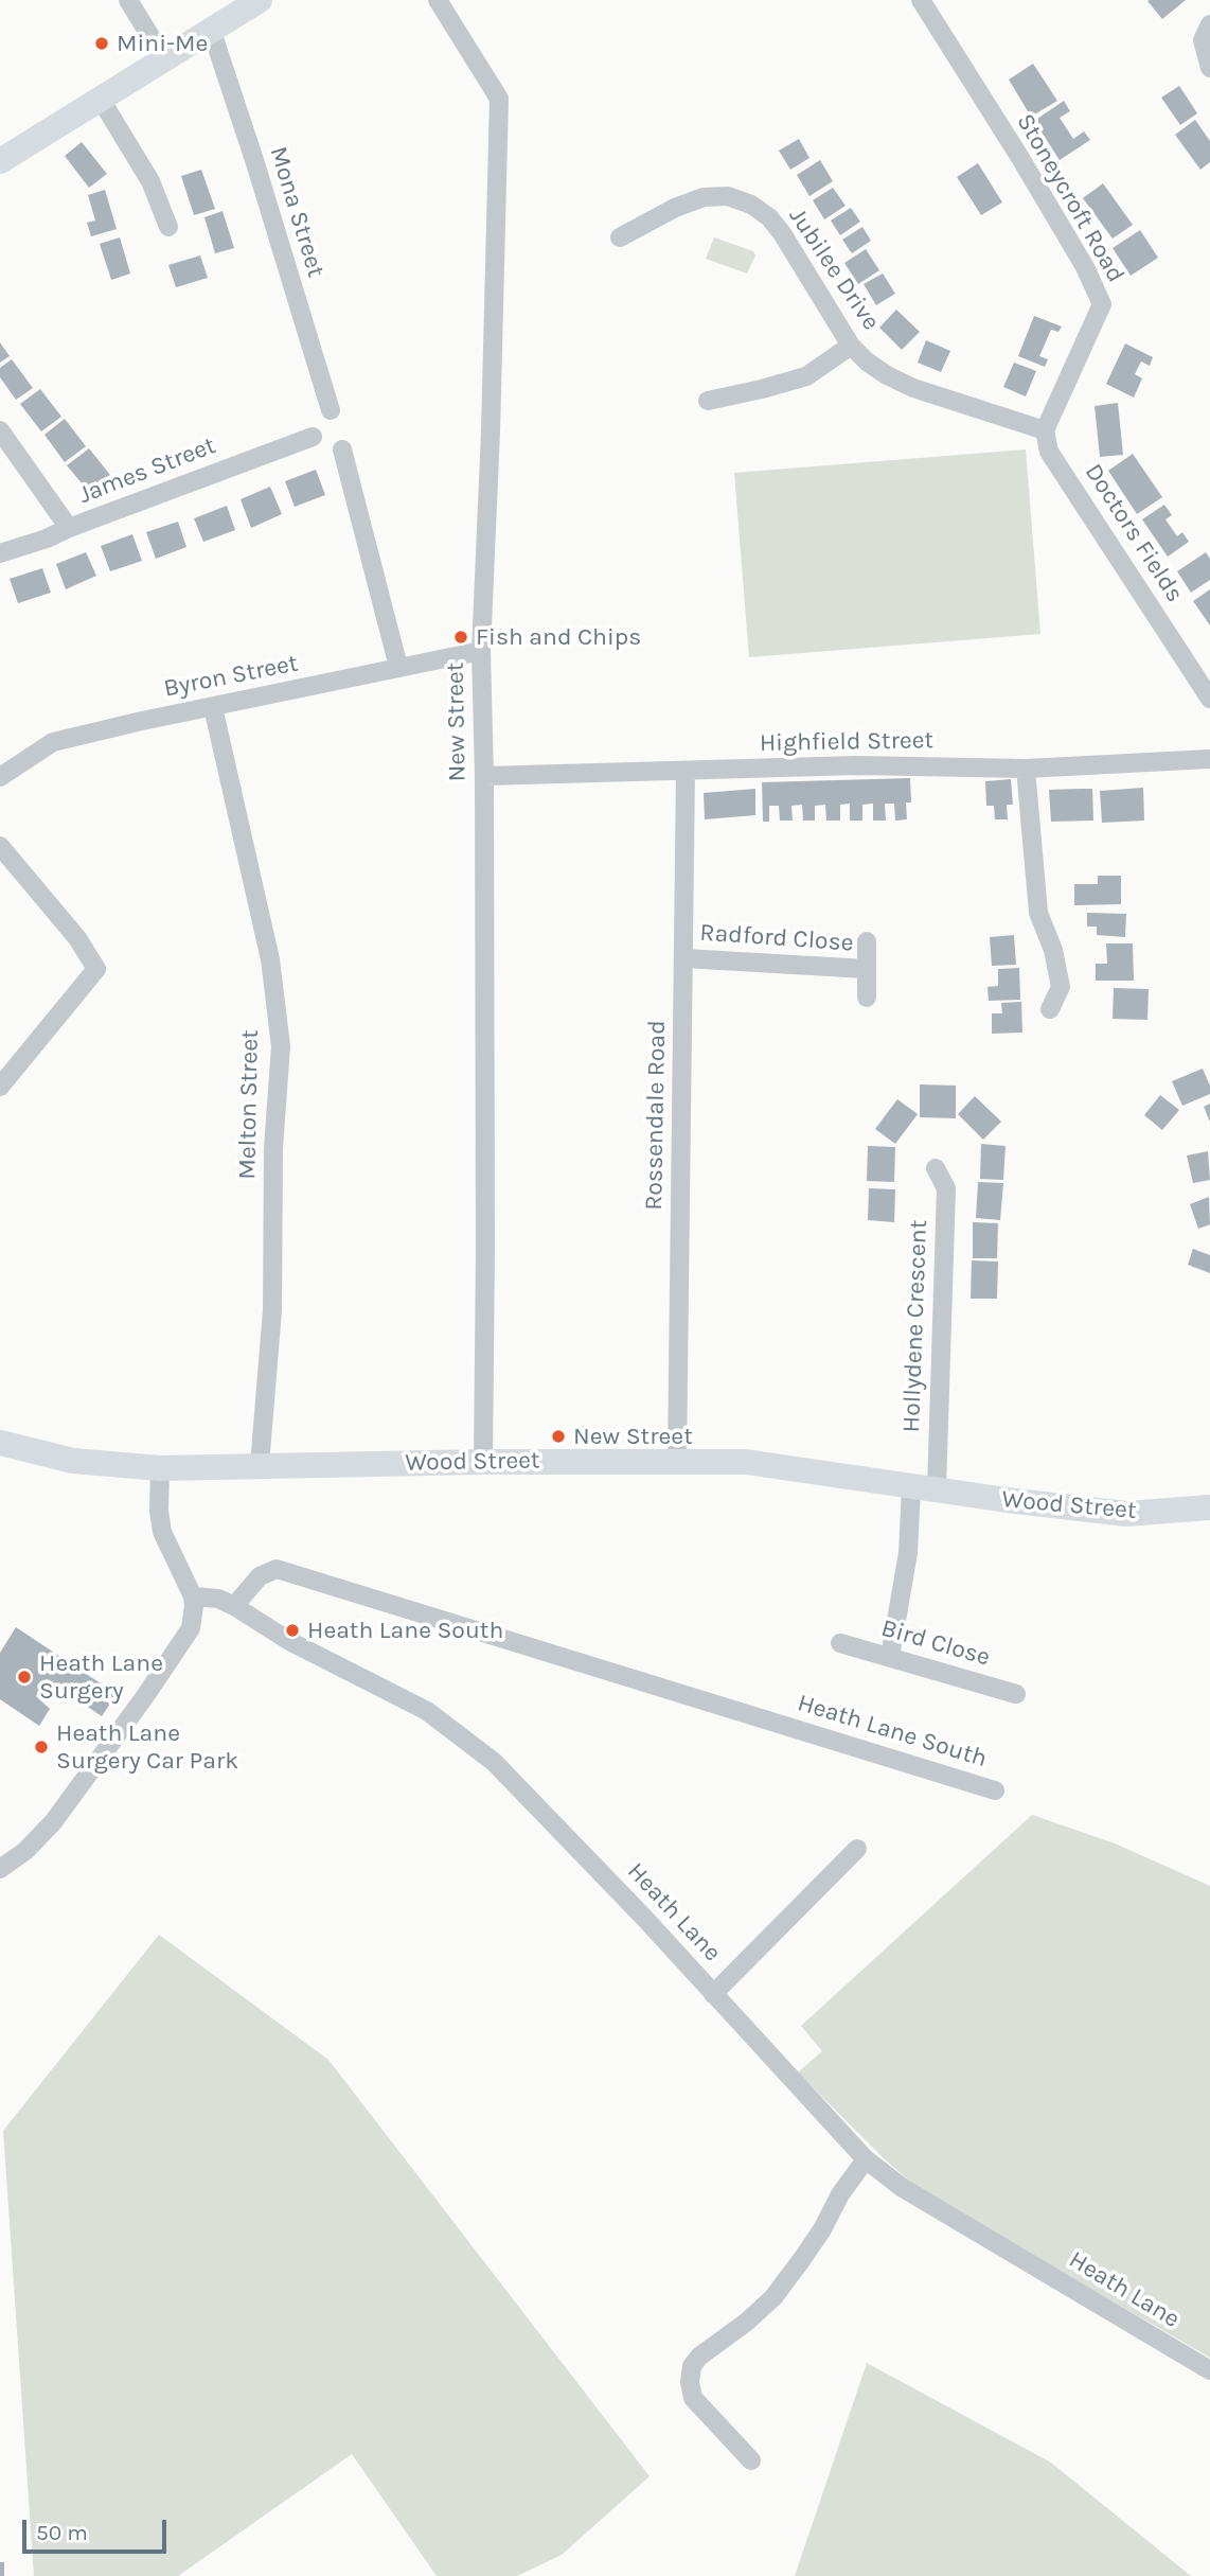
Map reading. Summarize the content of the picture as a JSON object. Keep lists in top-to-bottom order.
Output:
{
  "streets": {
    "street": [
      "Stoneycroft Road",
      "Mona Street",
      "Jubilee Drive",
      "James Street",
      "Doctors Fields",
      "Byron Street",
      "New Street",
      "Highfield Street",
      "Radford Close",
      "Melton Street",
      "Rossendale Road",
      "Hollydene Crescent",
      "Wood Street",
      "Bird Close",
      "Heath Lane South",
      "Heath Lane"
    ]
  },
  "crossings": [
    ["Stoneycroft Road", "Jubilee Drive"],
    ["Stoneycroft Road", "Doctors Fields"],
    ["Jubilee Drive", "Doctors Fields"],
    ["Byron Street", "New Street"],
    ["Byron Street", "Melton Street"],
    ["New Street", "Highfield Street"],
    ["New Street", "Wood Street"],
    ["Highfield Street", "Rossendale Road"],
    ["Radford Close", "Rossendale Road"],
    ["Melton Street", "Wood Street"],
    ["Rossendale Road", "Wood Street"],
    ["Hollydene Crescent", "Wood Street"],
    ["Hollydene Crescent", "Bird Close"],
    ["Heath Lane South", "Heath Lane"]
  ],
  "places": [
    "Mini-Me",
    "Fish and Chips",
    "New Street",
    "Heath Lane South",
    "Heath Lane Surgery",
    "Heath Lane Surgery Car Park"
  ],
  "scale_bar": "50 m"
}
